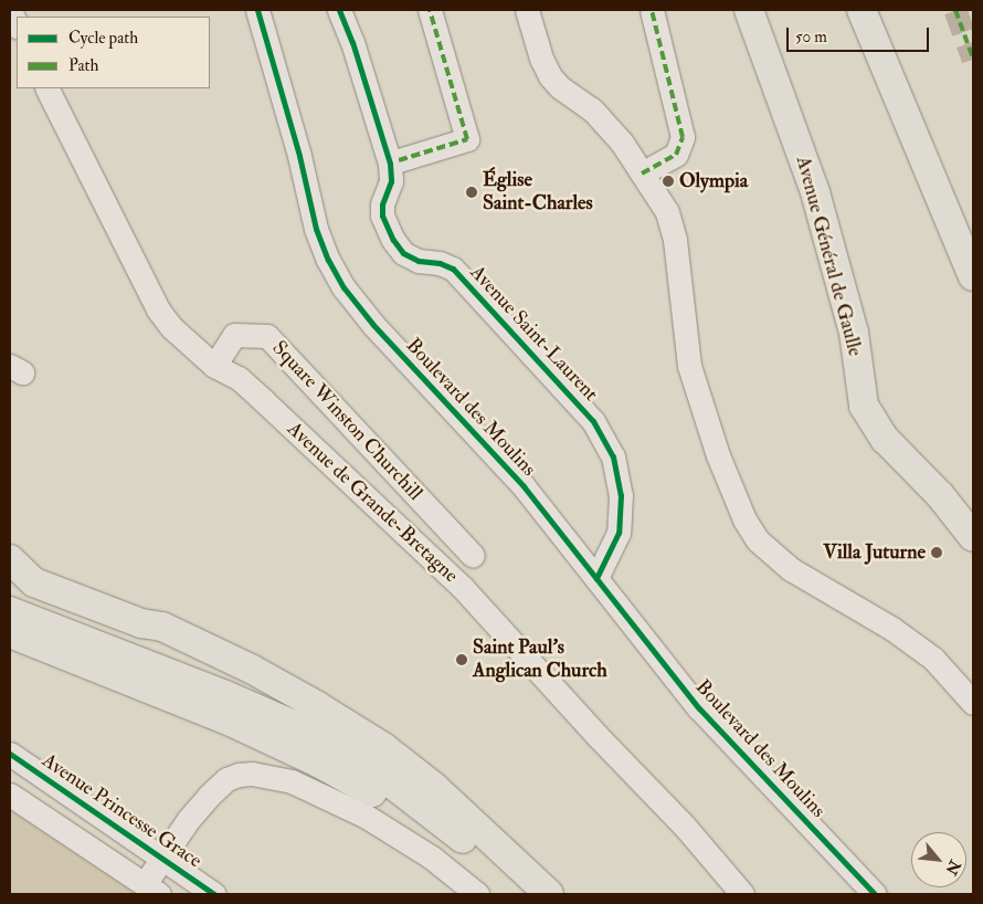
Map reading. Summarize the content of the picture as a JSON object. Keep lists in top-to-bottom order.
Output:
{
  "streets": {
    "main road": ["Avenue Général de Gaulle"],
    "street": [
      "Avenue Saint-Laurent",
      "Boulevard des Moulins",
      "Square Winston Churchill",
      "Avenue de Grande-Bretagne",
      "Avenue Princesse Grace"
    ]
  },
  "crossings": [
    ["Avenue Saint-Laurent", "Boulevard des Moulins"],
    ["Square Winston Churchill", "Avenue de Grande-Bretagne"]
  ],
  "places": [
    "Olympia",
    "Église Saint-Charles",
    "Villa Juturne",
    "Saint Paul's Anglican Church"
  ],
  "legend": ["Cycle path", "Path"],
  "scale_bar": "50 m",
  "north": "bottom right"
}
